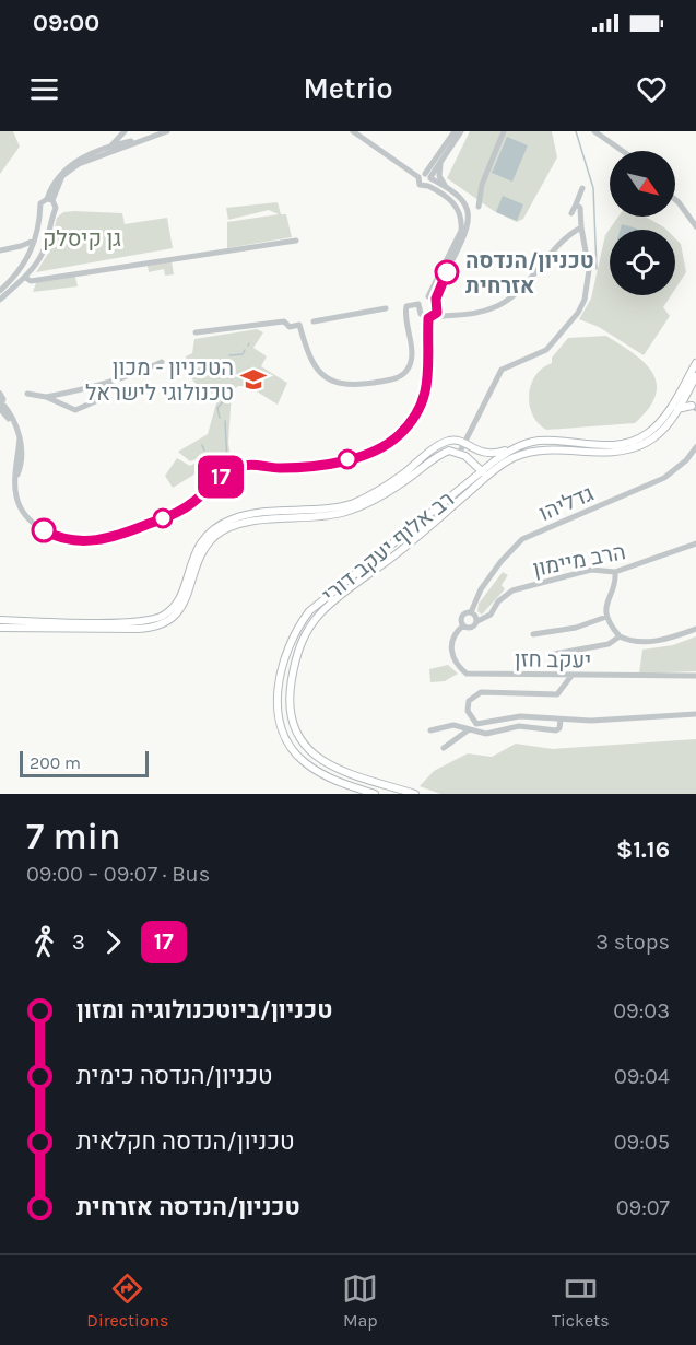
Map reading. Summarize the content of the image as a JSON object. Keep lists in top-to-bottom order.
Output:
{
  "streets": {
    "main road": ["רב אלוף יעקב דורי"],
    "street": ["גדליהו", "הרב מיימון", "יעקב חזן"]
  },
  "crossings": [
    ["גדליהו", "יעקב חזן"]
  ],
  "parks": ["גן קיסלק"],
  "places": {
    "other": ["טכניון/הנדסה אזרחית"],
    "school or university": ["הטכניון - מכון טכנולוגי לישראל"]
  },
  "lines": ["bus line 17"],
  "scale_bar": "200 m",
  "north": "bottom right",
  "page": {
    "status": "09:00",
    "header": "Metrio",
    "on_map": "17",
    "scale": "200 m",
    "heading": ["7 min", "09:00 – 09:07 · Bus", "$1.16"],
    "legs": ["3", "17", "3 stops"],
    "list": [
      {
        "name": "טכניון/ביוטכנולוגיה ומזון",
        "value": "09:03"
      },
      {
        "name": "טכניון/הנדסה כימית",
        "value": "09:04"
      },
      {
        "name": "טכניון/הנדסה חקלאית",
        "value": "09:05"
      },
      {
        "name": "טכניון/הנדסה אזרחית",
        "value": "09:07"
      }
    ],
    "tabs": ["Directions", "Map", "Tickets"]
  }
}
